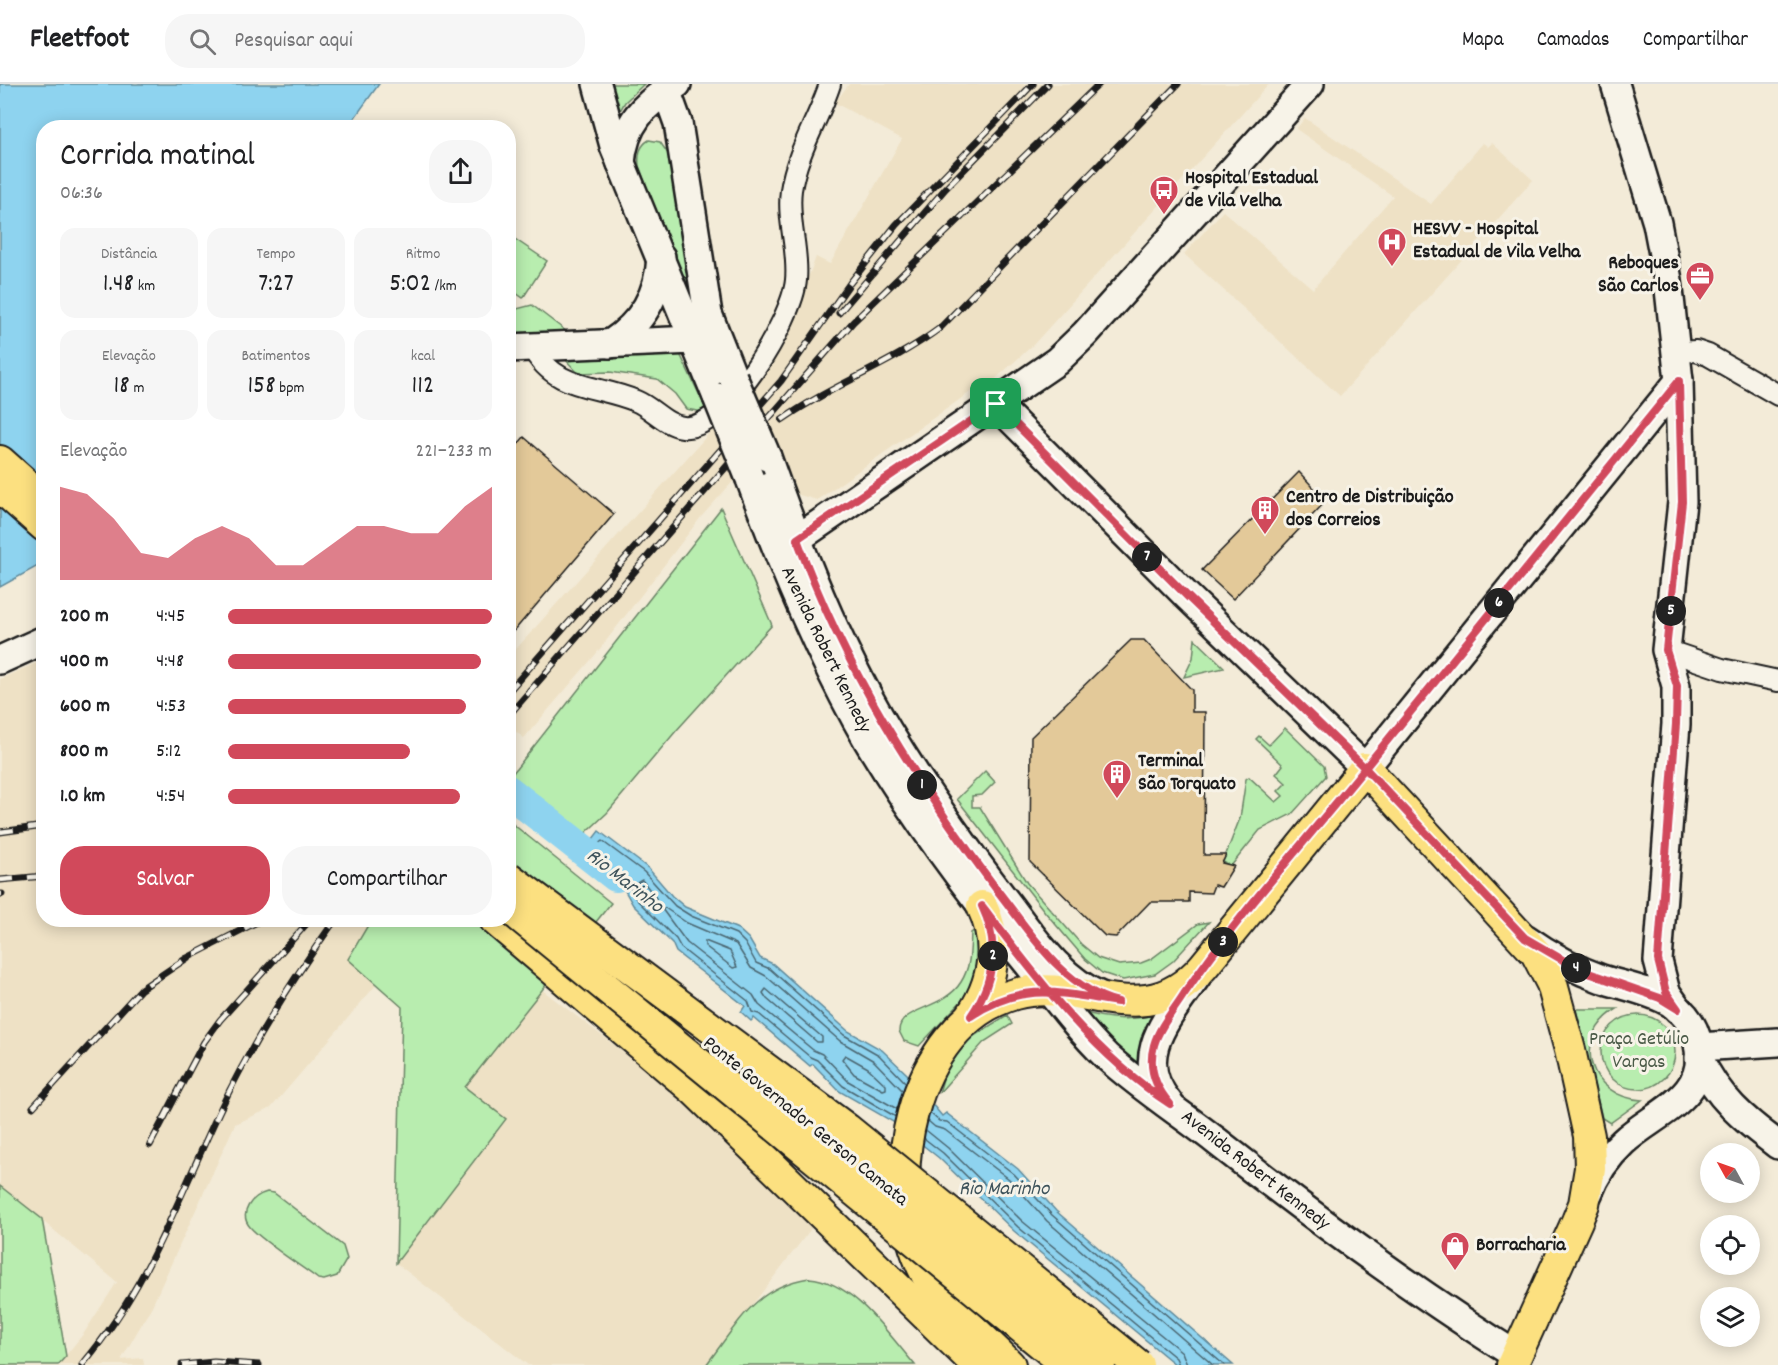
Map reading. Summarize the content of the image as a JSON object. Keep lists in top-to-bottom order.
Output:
{
  "streets": {
    "main road": ["Ponte Governador Gerson Camata"],
    "street": ["Avenida Robert Kennedy"]
  },
  "water": ["Rio Marinho"],
  "parks": ["Praça Getúlio Vargas"],
  "places": {
    "bus stop": ["Hospital Estadual de Vila Velha"],
    "hospital": ["HESVV - Hospital Estadual de Vila Velha"],
    "office": ["Reboques São Carlos"],
    "building": ["Centro de Distribuição dos Correios", "Terminal São Torquato"],
    "shop": ["Borracharia"]
  },
  "north": "top left",
  "page": {
    "header": "Fleetfoot",
    "search": "Pesquisar aqui",
    "nav": ["Mapa", "Camadas", "Compartilhar"],
    "heading": ["Corrida matinal", "06:36"],
    "stats": [
      ["Distância", "1.48 km"],
      ["Tempo", "7:27"],
      ["Ritmo", "5:02 /km"],
      ["Elevação", "18 m"],
      ["Batimentos", "158 bpm"],
      ["kcal", "112"]
    ],
    "chart": ["Elevação", "221–233 m"],
    "pins": [
      "7",
      "6",
      "5",
      "1",
      "3",
      "2",
      "4"
    ],
    "list": [
      {
        "name": "200 m",
        "note": "4:45"
      },
      {
        "name": "400 m",
        "note": "4:48"
      },
      {
        "name": "600 m",
        "note": "4:53"
      },
      {
        "name": "800 m",
        "note": "5:12"
      },
      {
        "name": "1.0 km",
        "note": "4:54"
      }
    ],
    "buttons": ["Salvar", "Compartilhar"]
  }
}
